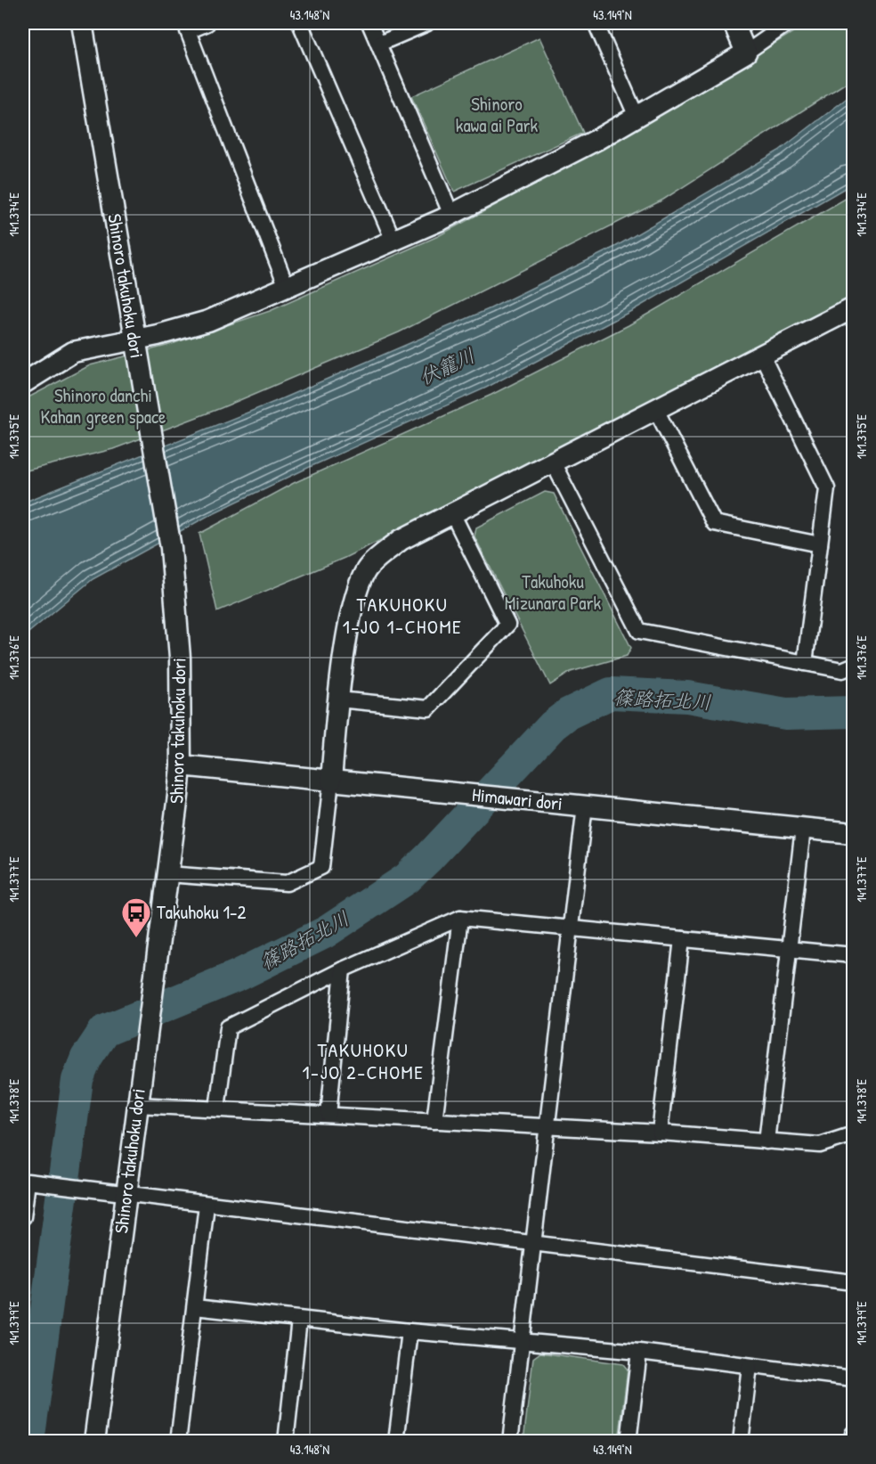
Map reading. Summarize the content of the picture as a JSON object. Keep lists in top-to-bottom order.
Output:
{
  "streets": {
    "street": ["Shinoro takuhoku dori", "Himawari dori"]
  },
  "crossings": [
    ["Shinoro takuhoku dori", "Himawari dori"]
  ],
  "districts": ["TAKUHOKU 1-JO 1-CHOME", "TAKUHOKU 1-JO 2-CHOME"],
  "water": ["伏籠川", "篠路拓北川"],
  "parks": ["Shinoro kawa ai Park", "Shinoro danchi Kahan green space", "Takuhoku Mizunara Park"],
  "places": {
    "bus stop": ["Takuhoku 1-2"]
  },
  "coordinates": [
    "43.148°N",
    "43.149°N",
    "141.374°E",
    "141.375°E",
    "141.376°E",
    "141.377°E",
    "141.378°E",
    "141.379°E"
  ]
}
